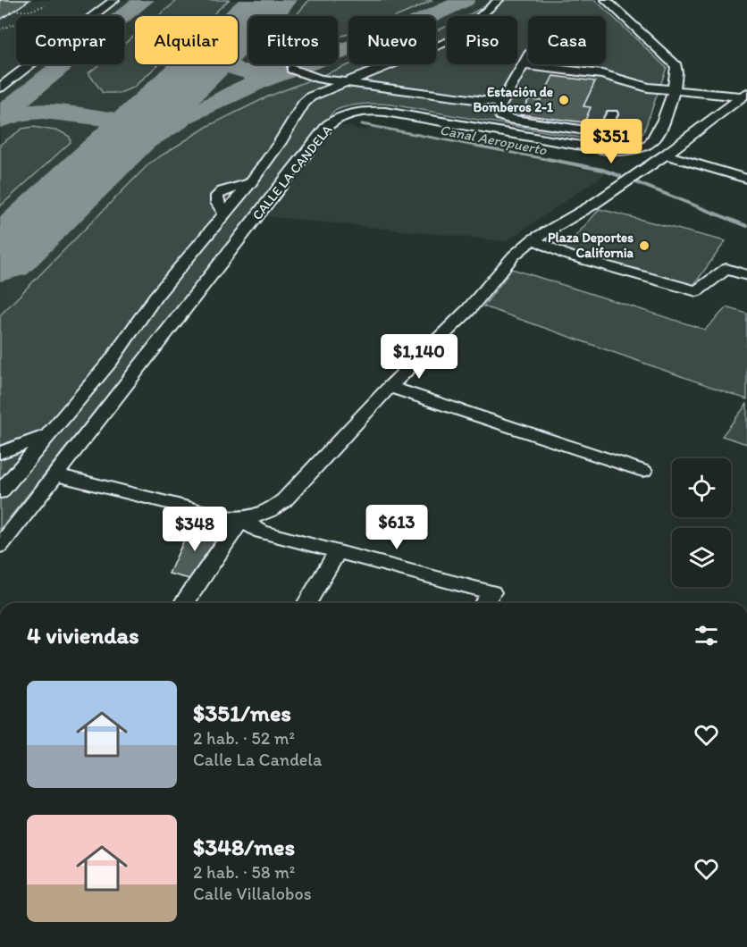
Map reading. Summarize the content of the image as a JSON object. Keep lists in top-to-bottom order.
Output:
{
  "streets": {
    "street": ["CALLE LA CANDELA"]
  },
  "water": ["Canal Aeropuerto"],
  "places": ["Estación de Bomberos 2-1", "Plaza Deportes California"],
  "page": {
    "chip": [
      "Comprar",
      "Alquilar",
      "Filtros",
      "Nuevo",
      "Piso",
      "Casa"
    ],
    "price": [
      "$351",
      "$1,140",
      "$613",
      "$348"
    ],
    "heading": "4 viviendas",
    "list": [
      {
        "name": "$351/mes",
        "note": "2 hab. · 52 m² · Calle La Candela"
      },
      {
        "name": "$348/mes",
        "note": "2 hab. · 58 m² · Calle Villalobos"
      }
    ]
  }
}
